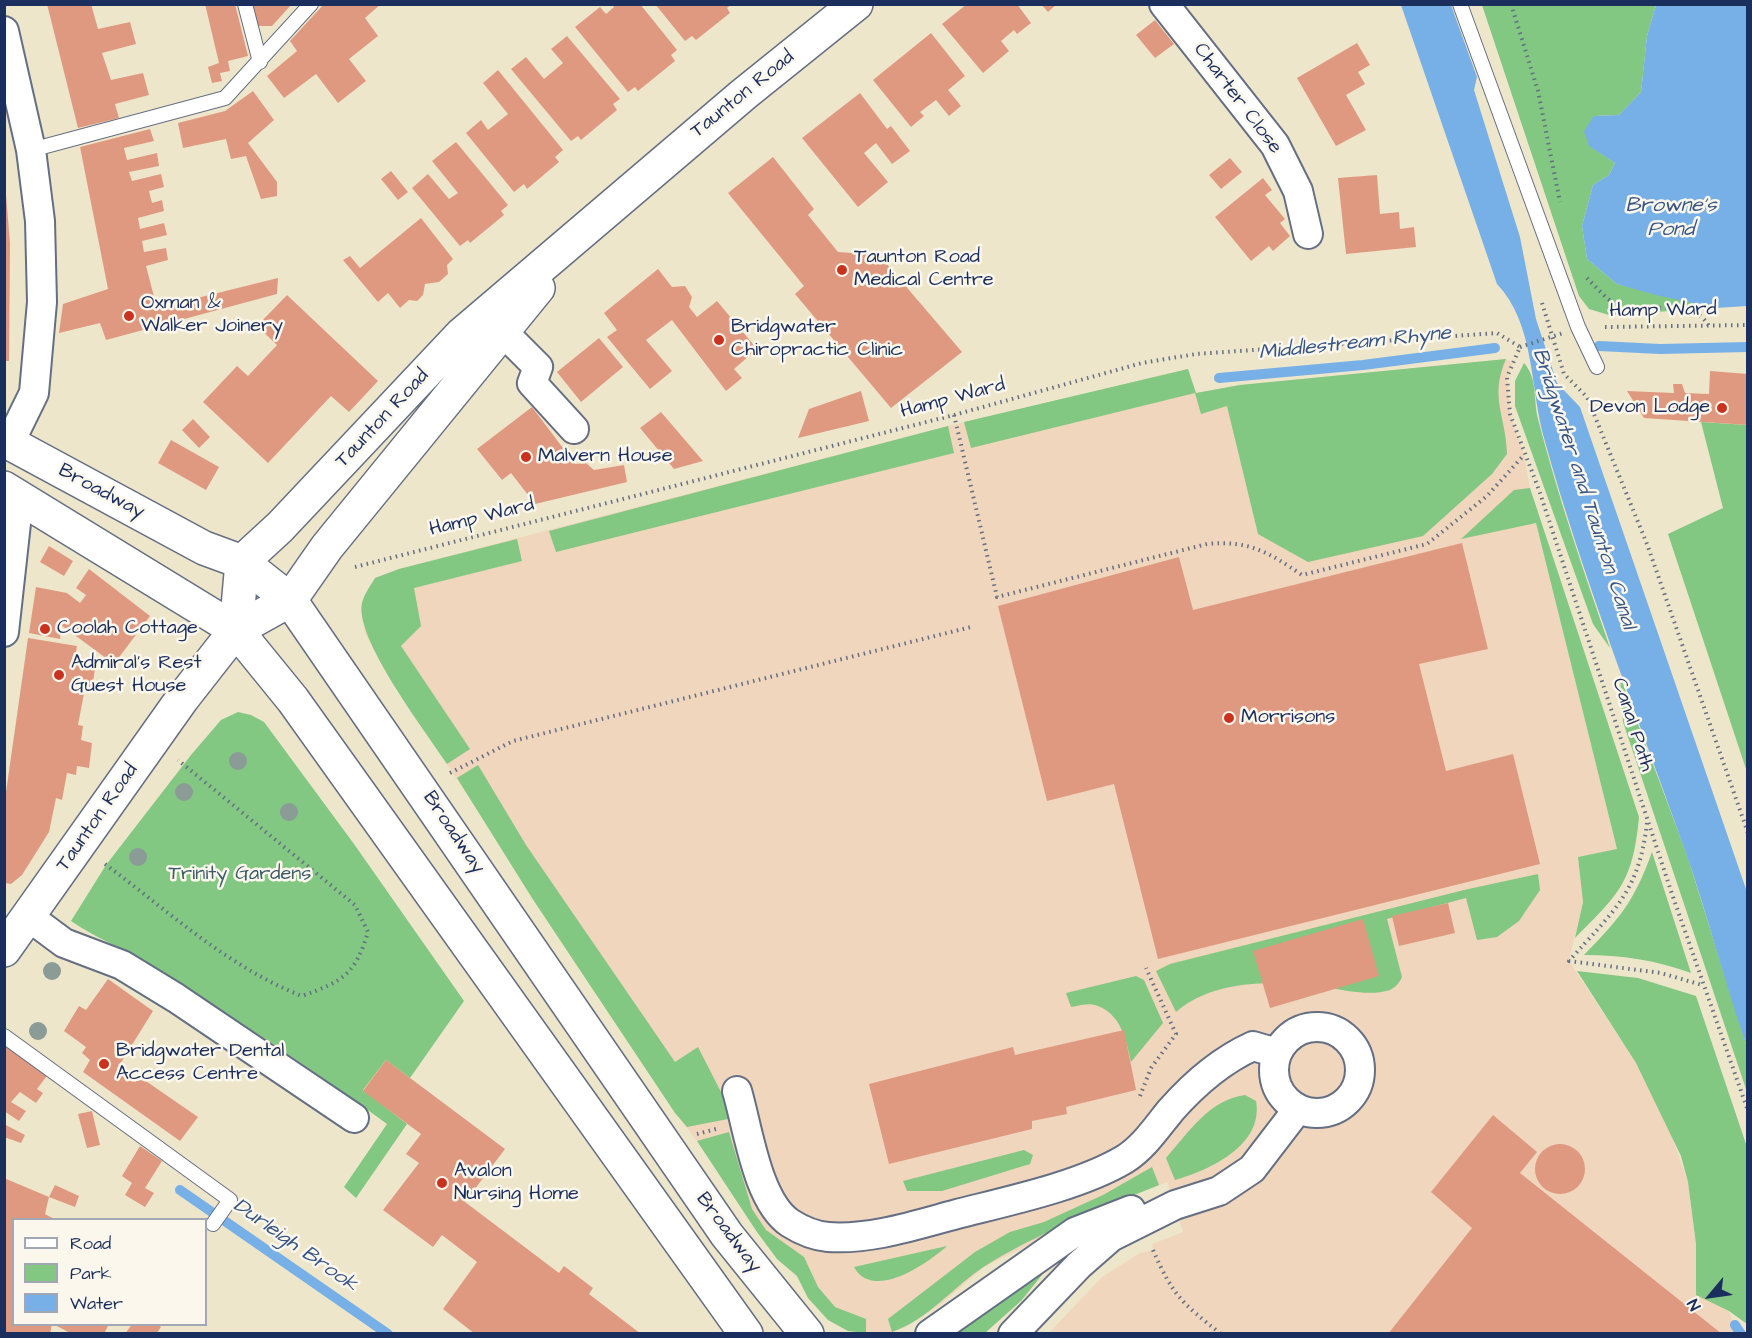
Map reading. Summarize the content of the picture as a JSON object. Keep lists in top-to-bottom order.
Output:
{
  "streets": {
    "main road": ["Taunton Road", "Broadway"],
    "street": ["Charter Close"],
    "path": ["Hamp Ward", "Canal Path"]
  },
  "crossings": [
    ["Taunton Road", "Broadway"],
    ["Hamp Ward", "Canal Path"]
  ],
  "water": [
    "Browne's Pond",
    "Middlestream Rhyne",
    "Bridgwater and Taunton Canal",
    "Durleigh Brook"
  ],
  "parks": ["Trinity Gardens"],
  "places": [
    "Taunton Road Medical Centre",
    "Oxman & Walker Joinery",
    "Bridgwater Chiropractic Clinic",
    "Devon Lodge",
    "Malvern House",
    "Coolah Cottage",
    "Admiral's Rest Guest House",
    "Morrisons",
    "Bridgwater Dental Access Centre",
    "Avalon Nursing Home"
  ],
  "legend": ["Road", "Park", "Water"],
  "north": "bottom left"
}
